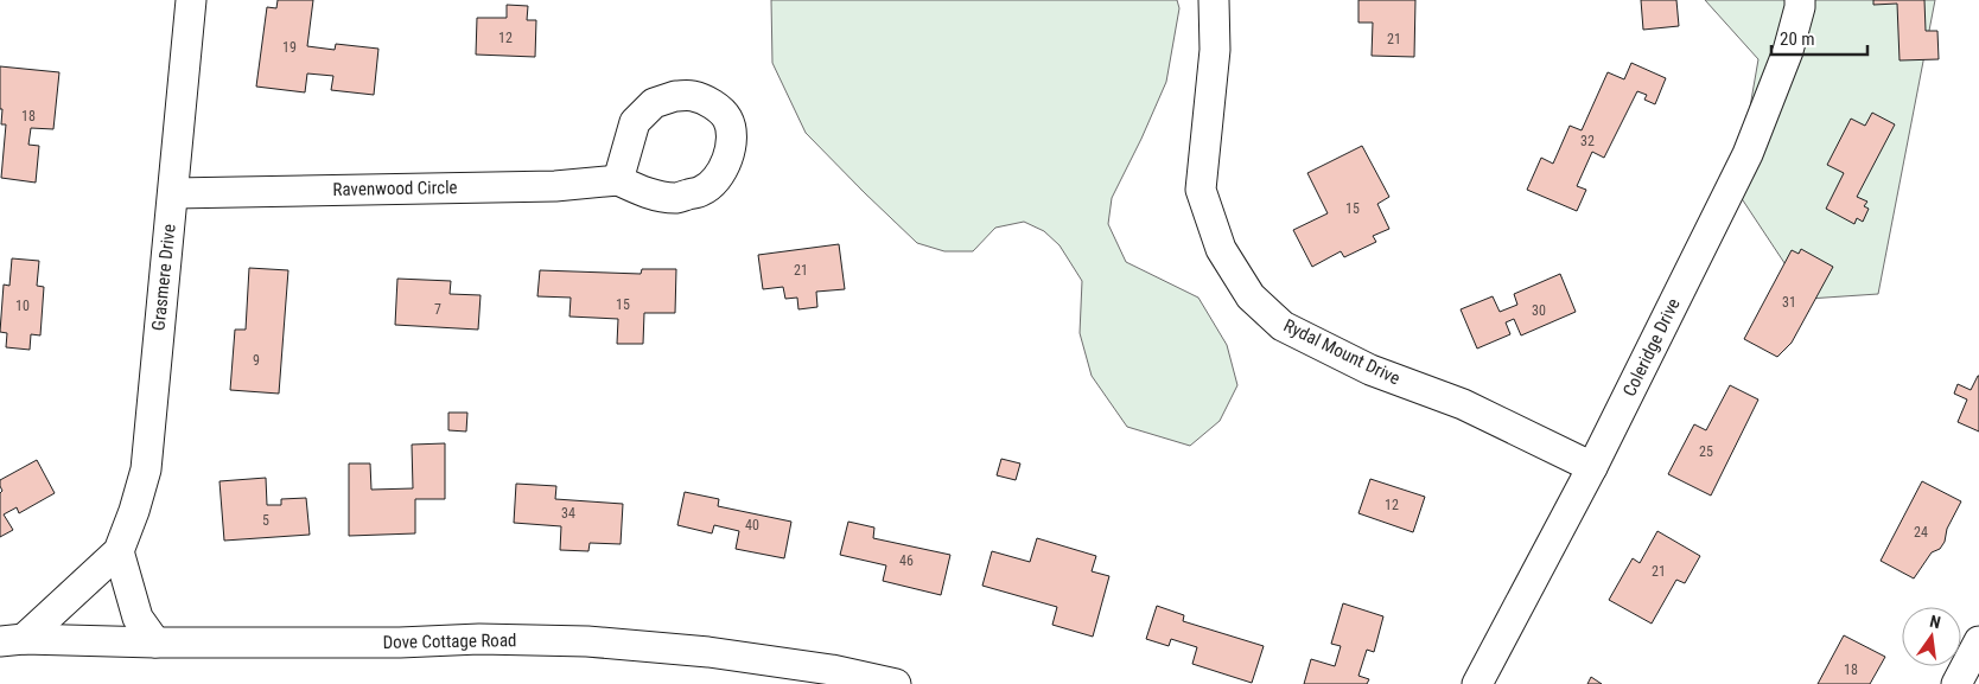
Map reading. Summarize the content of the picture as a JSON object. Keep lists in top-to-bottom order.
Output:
{
  "streets": {
    "street": [
      "Ravenwood Circle",
      "Grasmere Drive",
      "Coleridge Drive",
      "Rydal Mount Drive",
      "Dove Cottage Road"
    ]
  },
  "crossings": [
    ["Ravenwood Circle", "Grasmere Drive"],
    ["Grasmere Drive", "Dove Cottage Road"],
    ["Coleridge Drive", "Rydal Mount Drive"]
  ],
  "house_numbers": [
    "12",
    "21",
    "19",
    "18",
    "32",
    "15",
    "21",
    "31",
    "15",
    "10",
    "7",
    "30",
    "9",
    "25",
    "12",
    "34",
    "5",
    "40",
    "24",
    "46",
    "21",
    "18"
  ],
  "scale_bar": "20 m",
  "north": "top"
}
